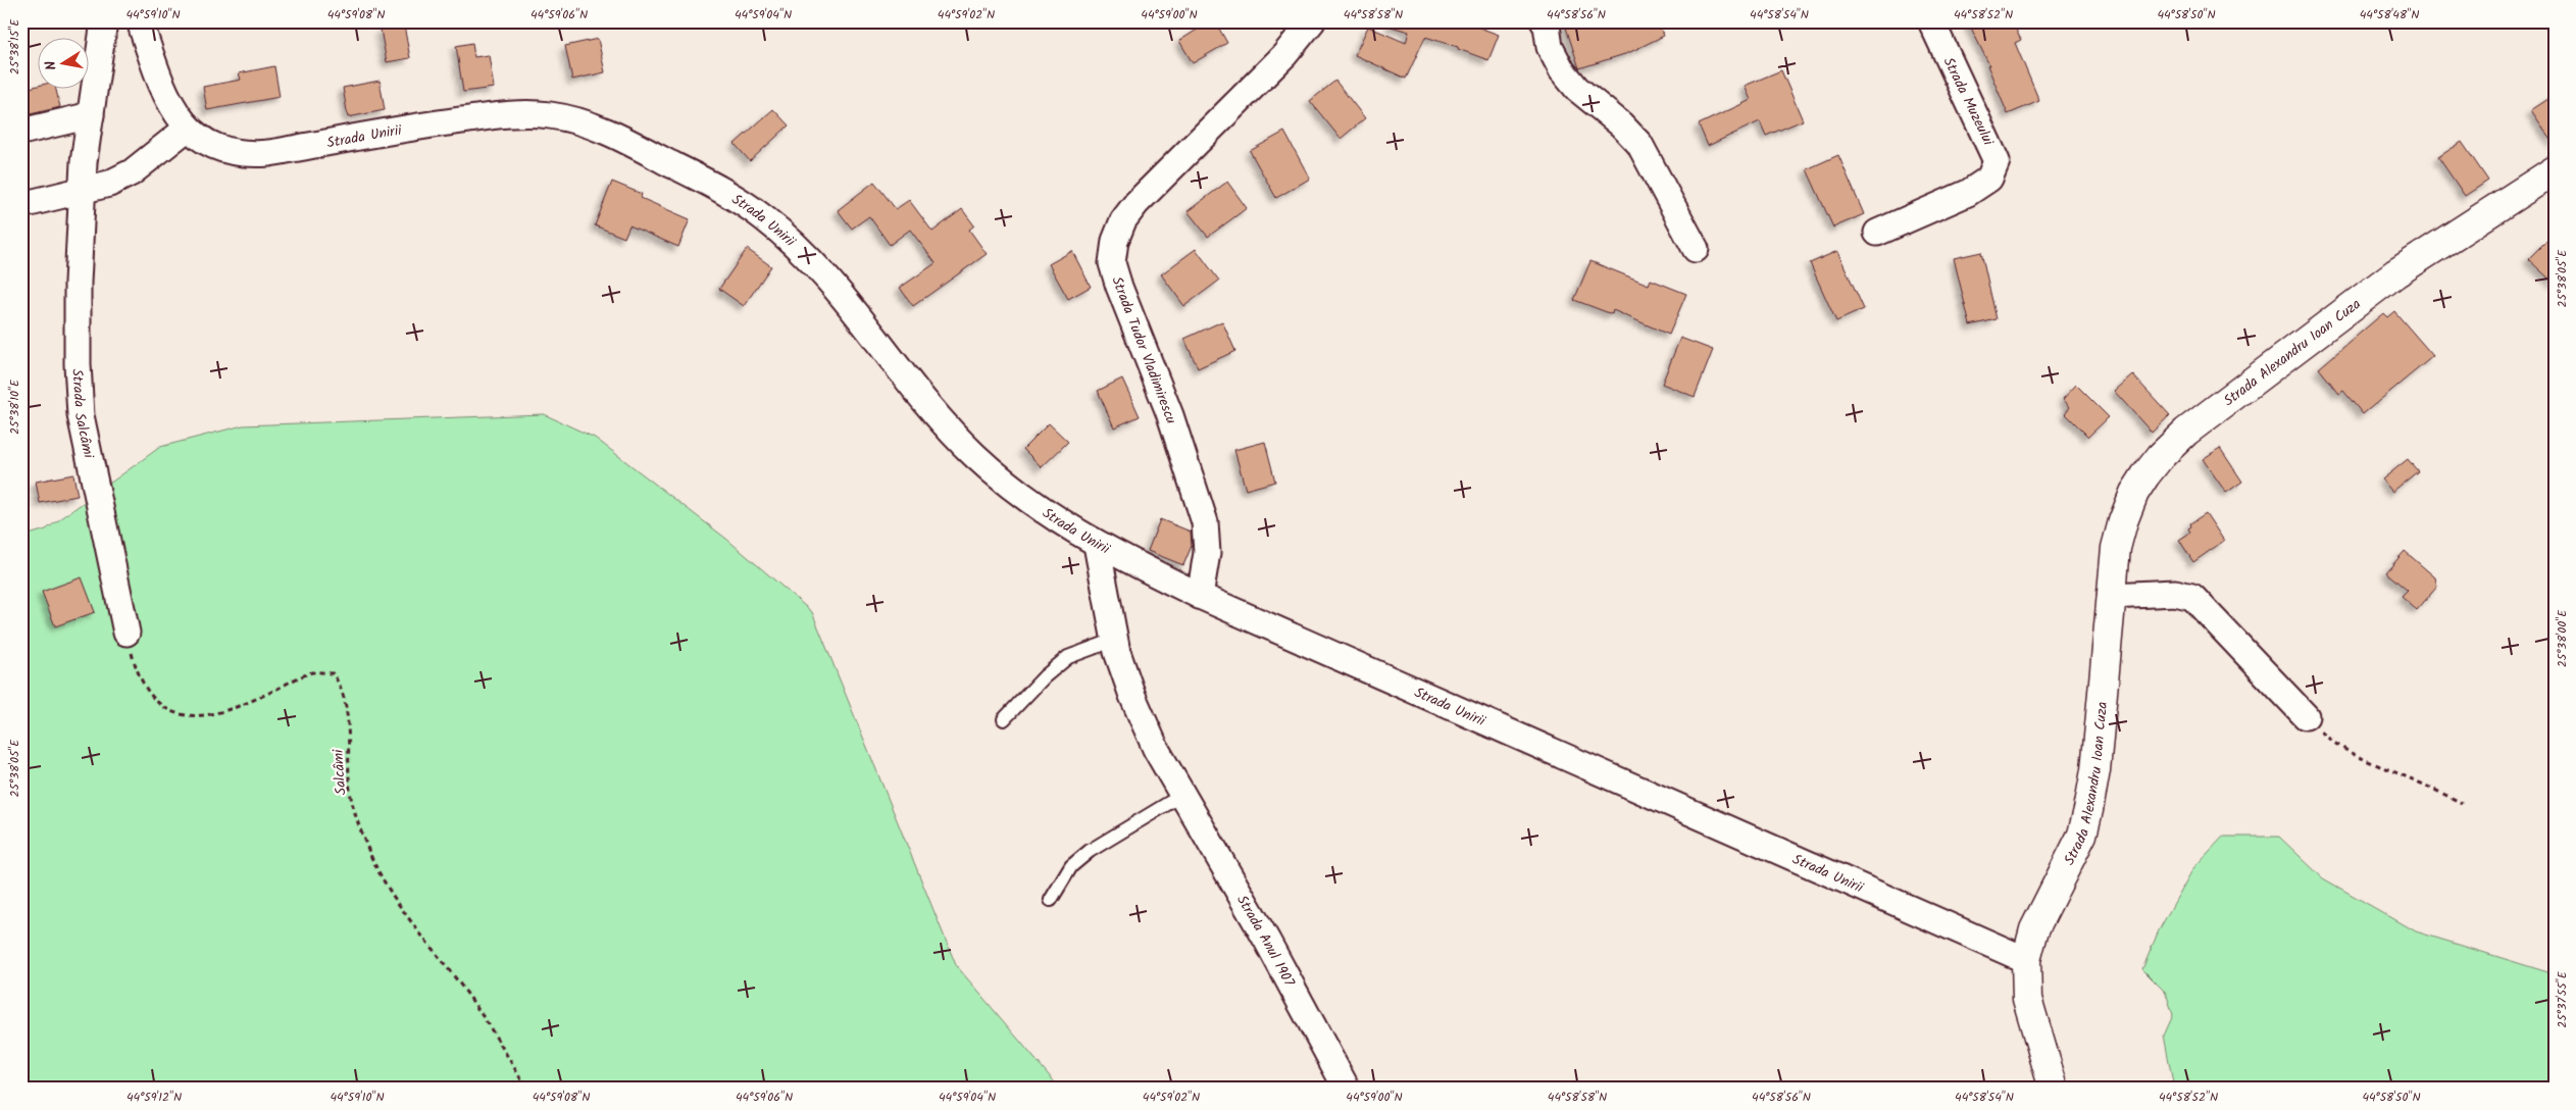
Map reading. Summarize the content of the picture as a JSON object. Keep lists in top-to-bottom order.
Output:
{
  "streets": {
    "main road": ["Strada Alexandru Ioan Cuza"],
    "street": [
      "Strada Muzeului",
      "Strada Unirii",
      "Strada Tudor Vladimirescu",
      "Strada Salcâmi",
      "Strada Anul 1907"
    ],
    "path": ["Salcâmi"]
  },
  "crossings": [
    ["Strada Unirii", "Strada Tudor Vladimirescu"],
    ["Strada Unirii", "Strada Alexandru Ioan Cuza"],
    ["Strada Unirii", "Strada Anul 1907"],
    ["Strada Salcâmi", "Salcâmi"]
  ],
  "north": "left",
  "coordinates": [
    "44°59'10\"N",
    "44°59'08\"N",
    "44°59'06\"N",
    "44°59'04\"N",
    "44°59'02\"N",
    "44°59'00\"N",
    "44°58'58\"N",
    "44°58'56\"N",
    "44°58'54\"N",
    "44°58'52\"N",
    "44°58'50\"N",
    "44°58'48\"N",
    "25°38'15\"E",
    "25°38'05\"E",
    "25°38'10\"E",
    "25°38'00\"E",
    "25°37'55\"E",
    "44°59'12\"N"
  ]
}
